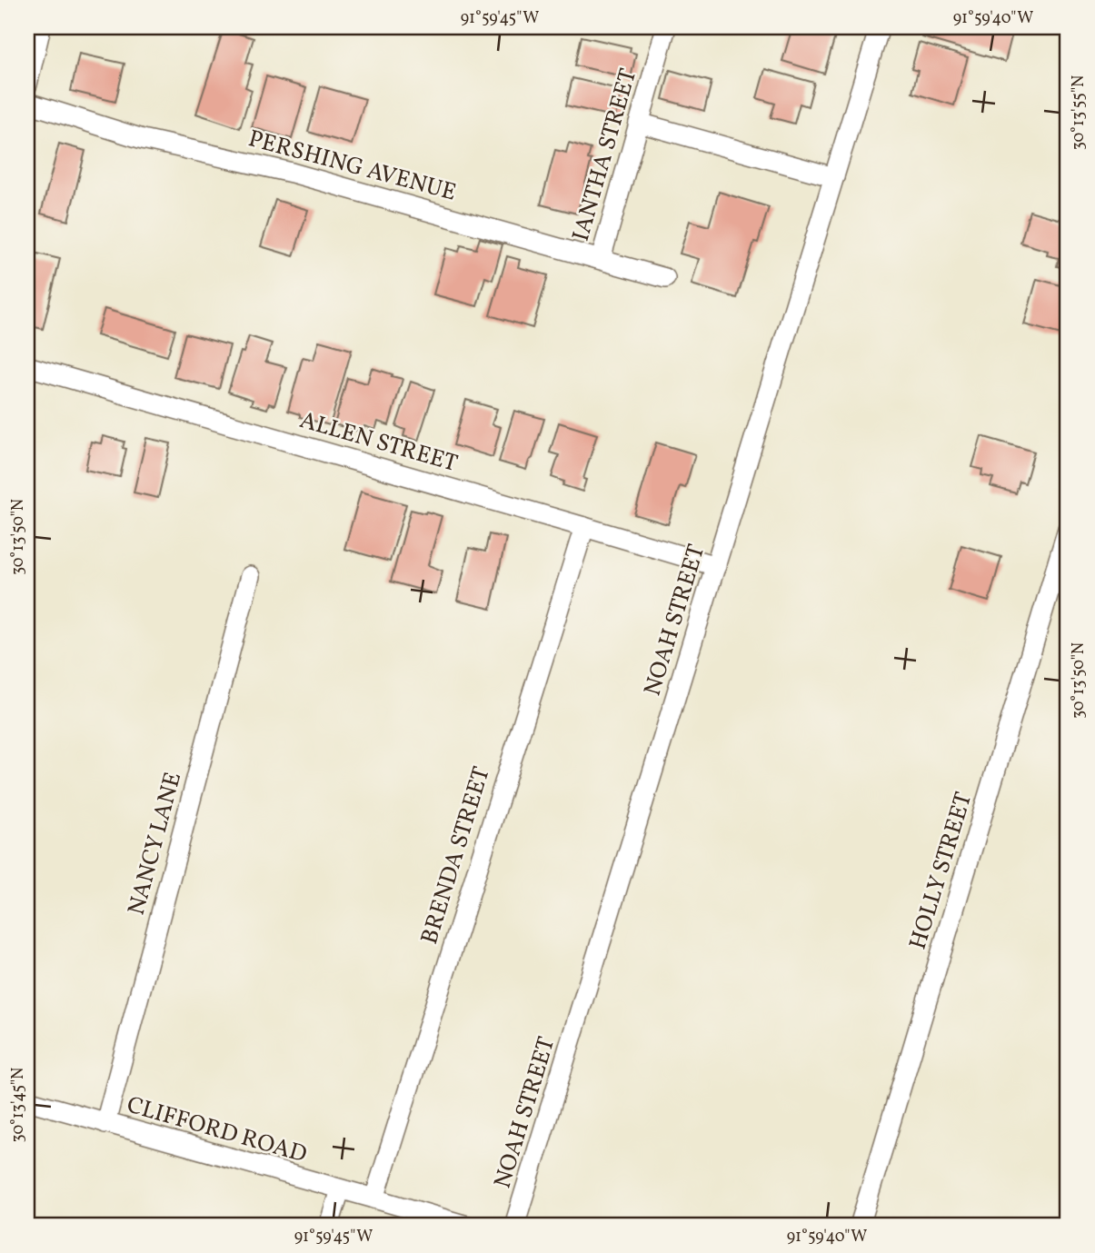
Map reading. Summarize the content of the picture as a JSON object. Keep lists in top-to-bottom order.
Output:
{
  "streets": {
    "street": [
      "IANTHA STREET",
      "PERSHING AVENUE",
      "ALLEN STREET",
      "NOAH STREET",
      "NANCY LANE",
      "BRENDA STREET",
      "HOLLY STREET",
      "CLIFFORD ROAD"
    ]
  },
  "crossings": [
    ["IANTHA STREET", "PERSHING AVENUE"],
    ["ALLEN STREET", "NOAH STREET"],
    ["ALLEN STREET", "BRENDA STREET"],
    ["NANCY LANE", "CLIFFORD ROAD"],
    ["BRENDA STREET", "CLIFFORD ROAD"]
  ],
  "coordinates": [
    "91°59'45\"W",
    "91°59'40\"W",
    "30°13'55\"N",
    "30°13'50\"N",
    "30°13'45\"N"
  ]
}
